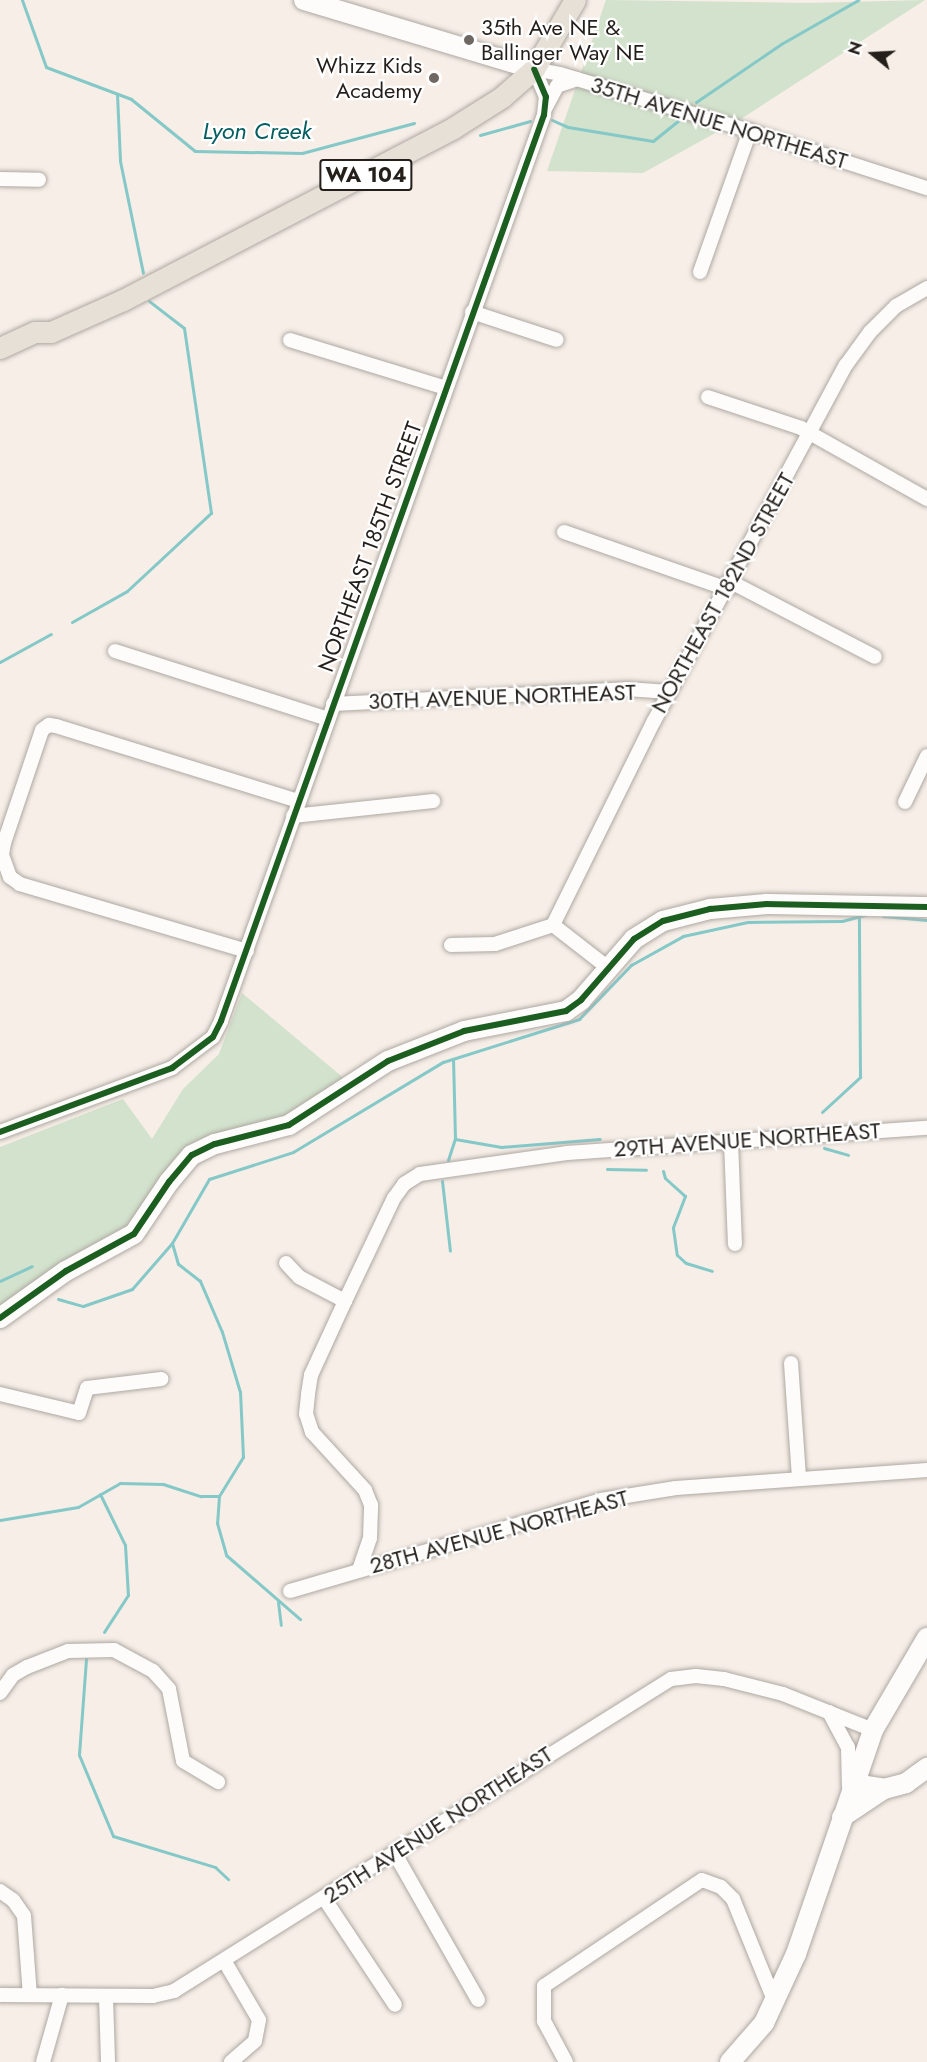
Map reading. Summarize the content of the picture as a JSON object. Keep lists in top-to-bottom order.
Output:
{
  "streets": {
    "main road": ["WA 104"],
    "street": [
      "35TH AVENUE NORTHEAST",
      "NORTHEAST 185TH STREET",
      "NORTHEAST 182ND STREET",
      "30TH AVENUE NORTHEAST",
      "29TH AVENUE NORTHEAST",
      "28TH AVENUE NORTHEAST",
      "25TH AVENUE NORTHEAST"
    ]
  },
  "crossings": [
    ["35TH AVENUE NORTHEAST", "WA 104"],
    ["35TH AVENUE NORTHEAST", "NORTHEAST 185TH STREET"],
    ["NORTHEAST 185TH STREET", "30TH AVENUE NORTHEAST"],
    ["NORTHEAST 182ND STREET", "30TH AVENUE NORTHEAST"],
    ["29TH AVENUE NORTHEAST", "28TH AVENUE NORTHEAST"]
  ],
  "water": ["Lyon Creek"],
  "places": ["35th Ave NE & Ballinger Way NE", "Whizz Kids Academy"],
  "north": "left"
}
